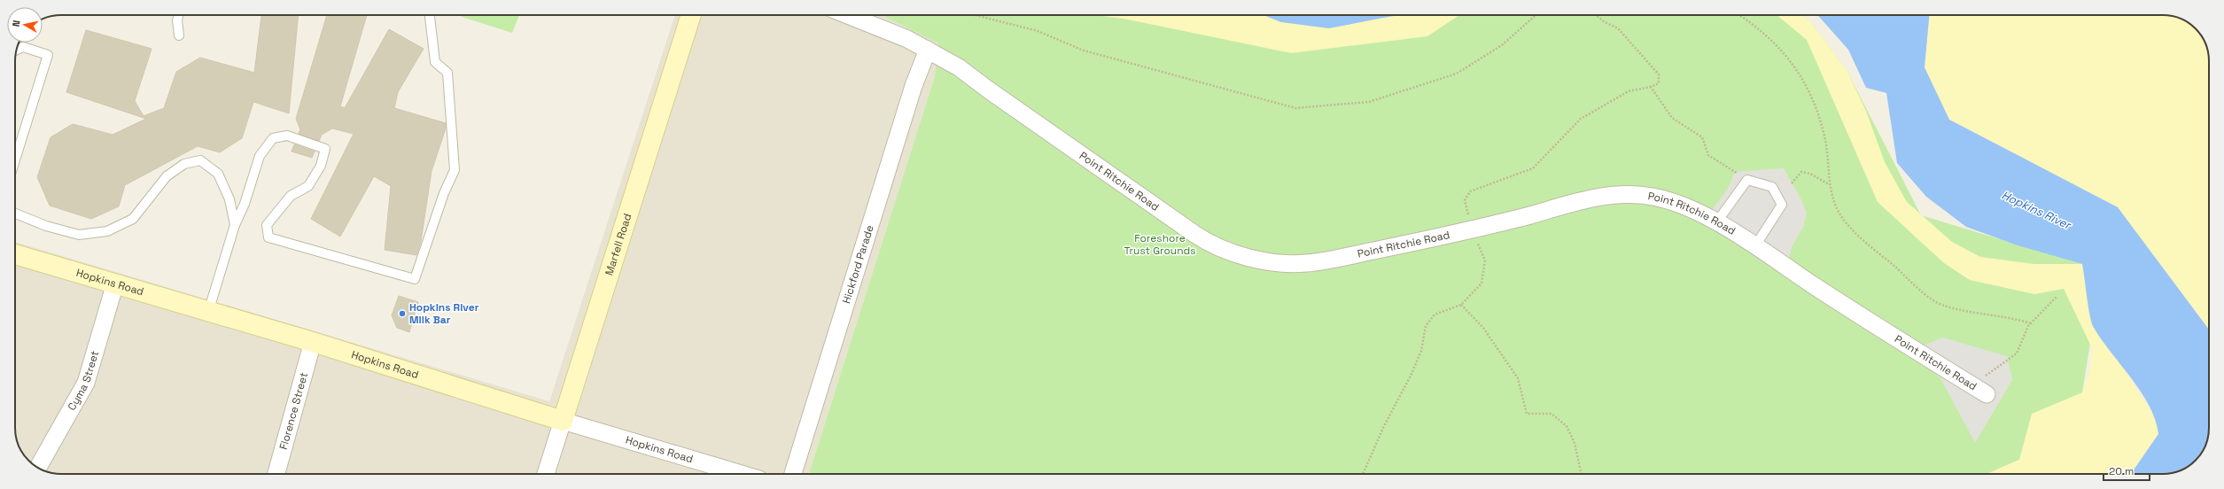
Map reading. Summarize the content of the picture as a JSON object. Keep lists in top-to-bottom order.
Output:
{
  "streets": {
    "street": [
      "Point Ritchie Road",
      "Marfell Road",
      "Hickford Parade",
      "Hopkins Road",
      "Cyma Street",
      "Florence Street"
    ]
  },
  "crossings": [
    ["Point Ritchie Road", "Hickford Parade"],
    ["Marfell Road", "Hopkins Road"],
    ["Hopkins Road", "Cyma Street"],
    ["Hopkins Road", "Florence Street"]
  ],
  "water": ["Hopkins River"],
  "parks": ["Foreshore Trust Grounds"],
  "places": ["Hopkins River Milk Bar"],
  "scale_bar": "20 m",
  "north": "left"
}
